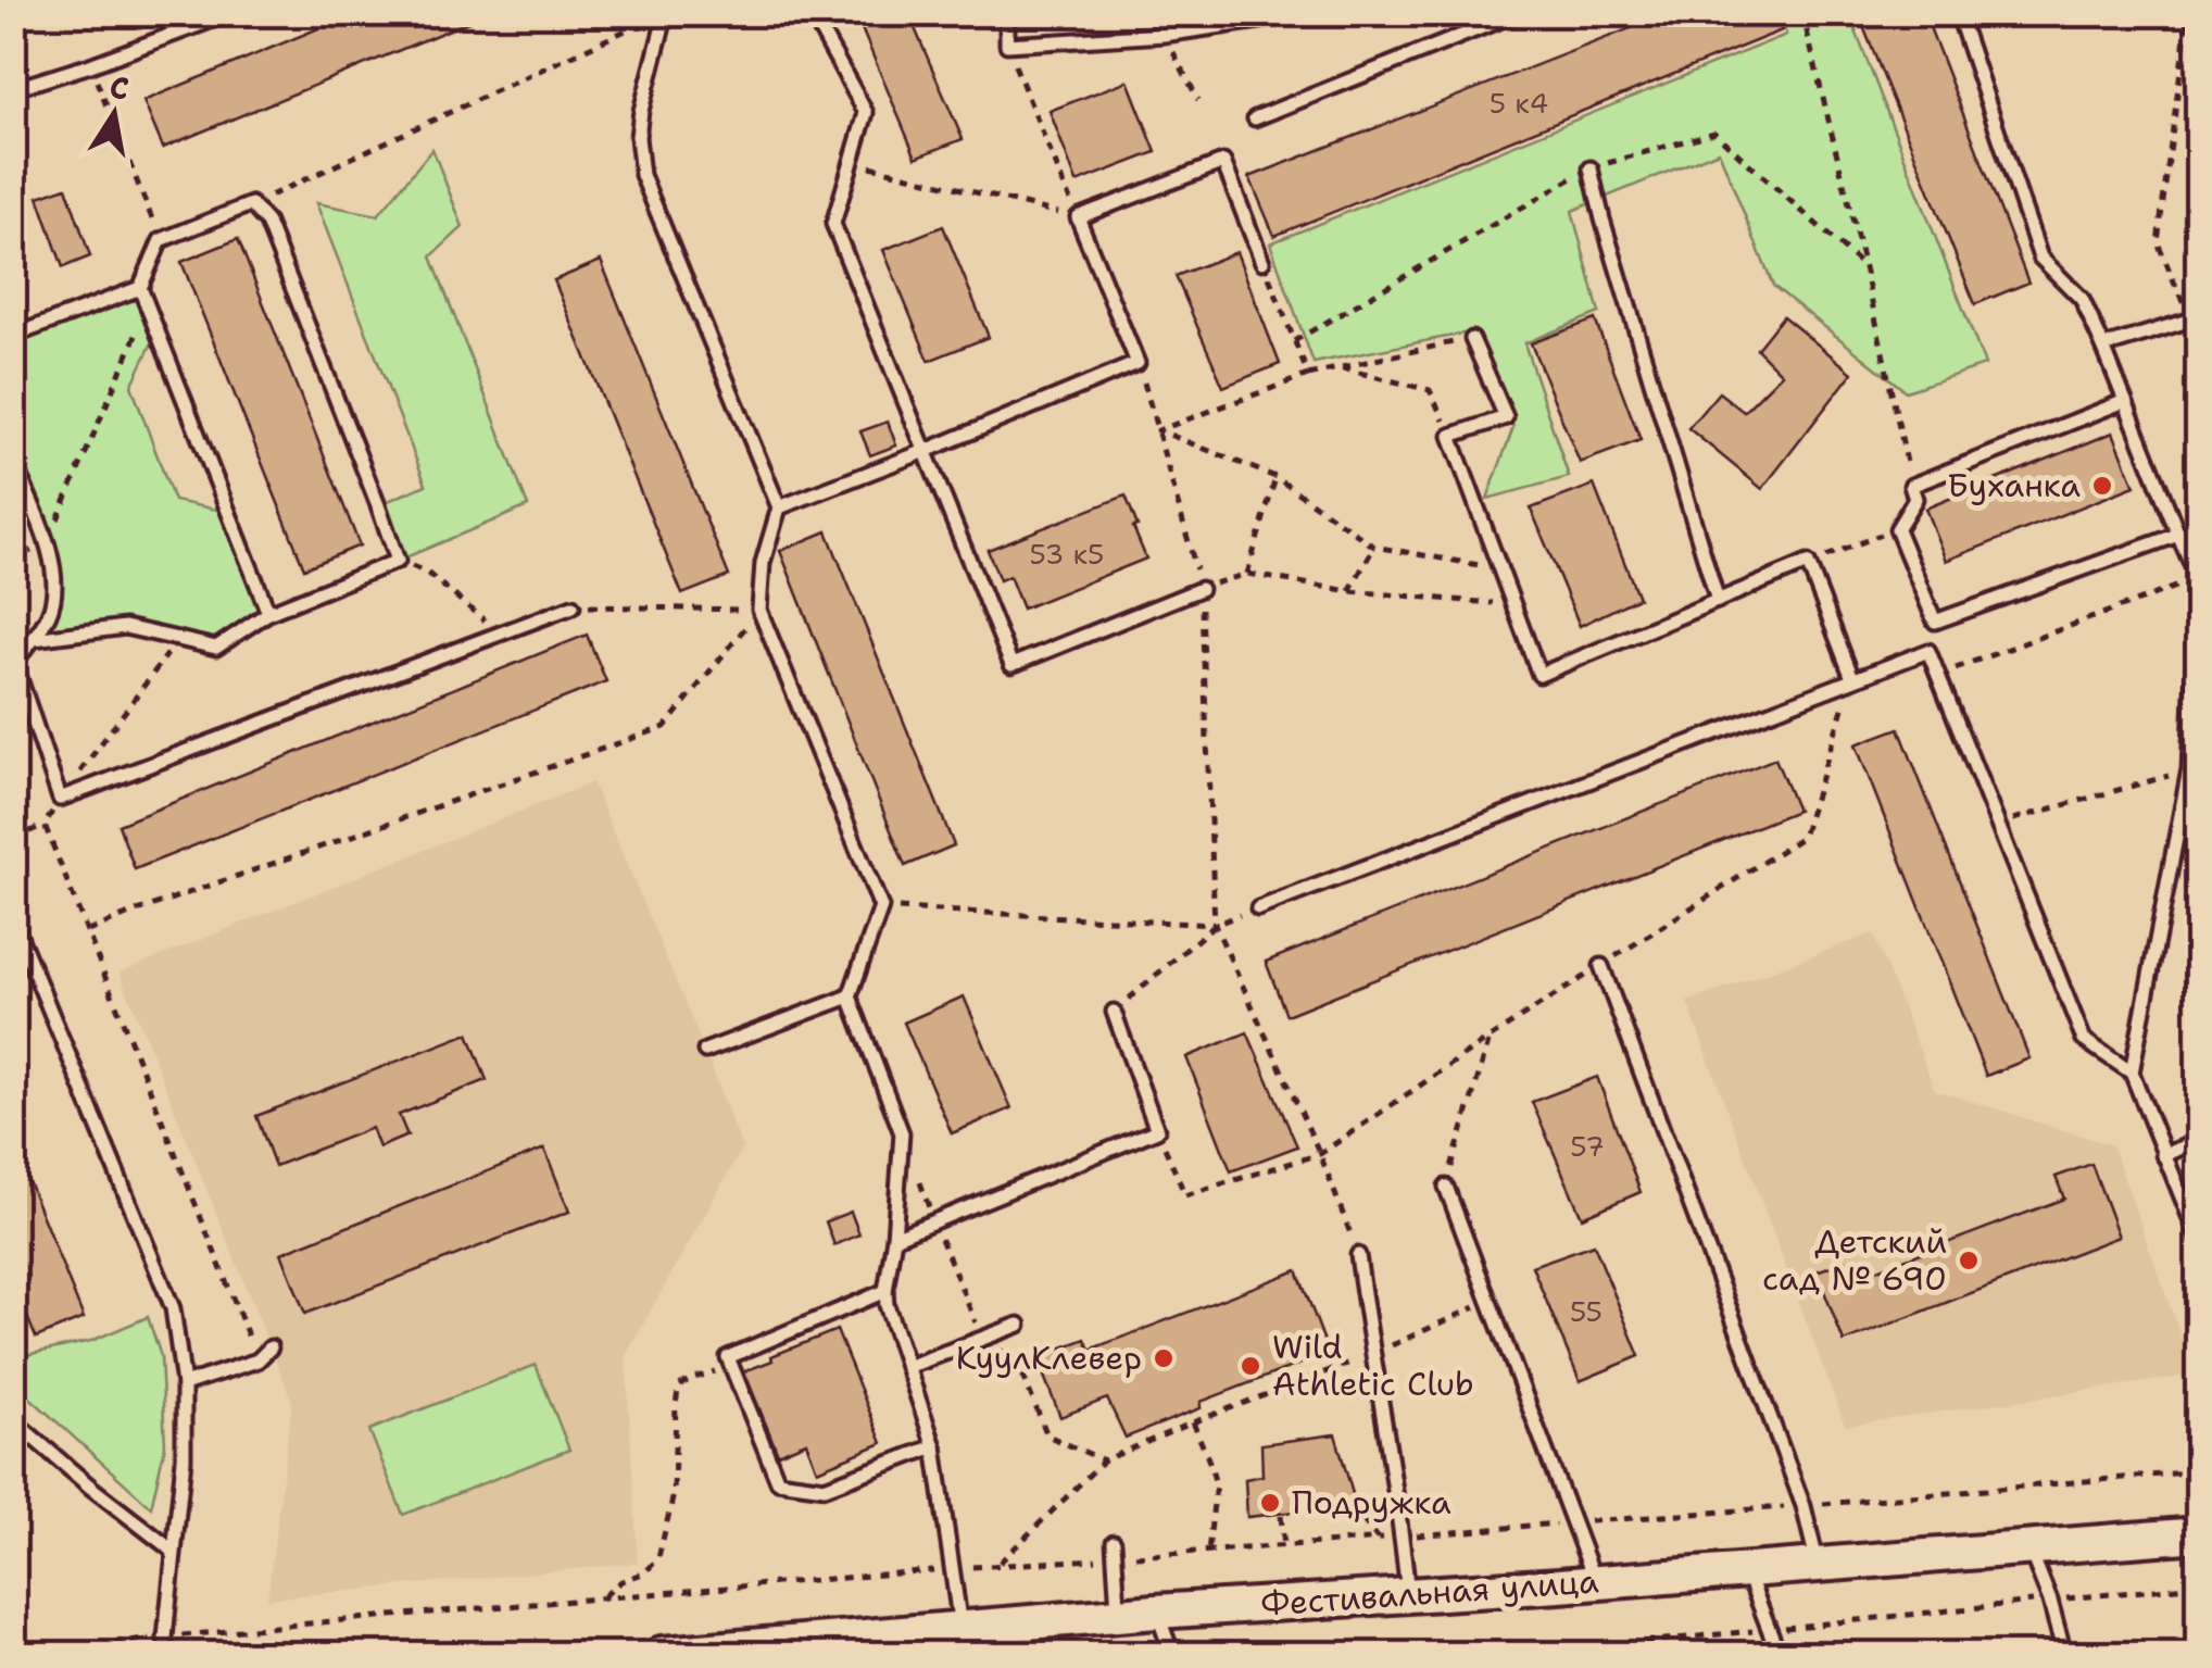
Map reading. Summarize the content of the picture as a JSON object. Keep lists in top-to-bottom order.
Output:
{
  "streets": {
    "street": ["Фестивальная улица"]
  },
  "places": [
    "Буханка",
    "Детский сад № 690",
    "КуулКлевер",
    "Wild Athletic Club",
    "Подружка"
  ],
  "house_numbers": [
    "5 к4",
    "53 к5",
    "57",
    "55"
  ],
  "north": "top"
}
